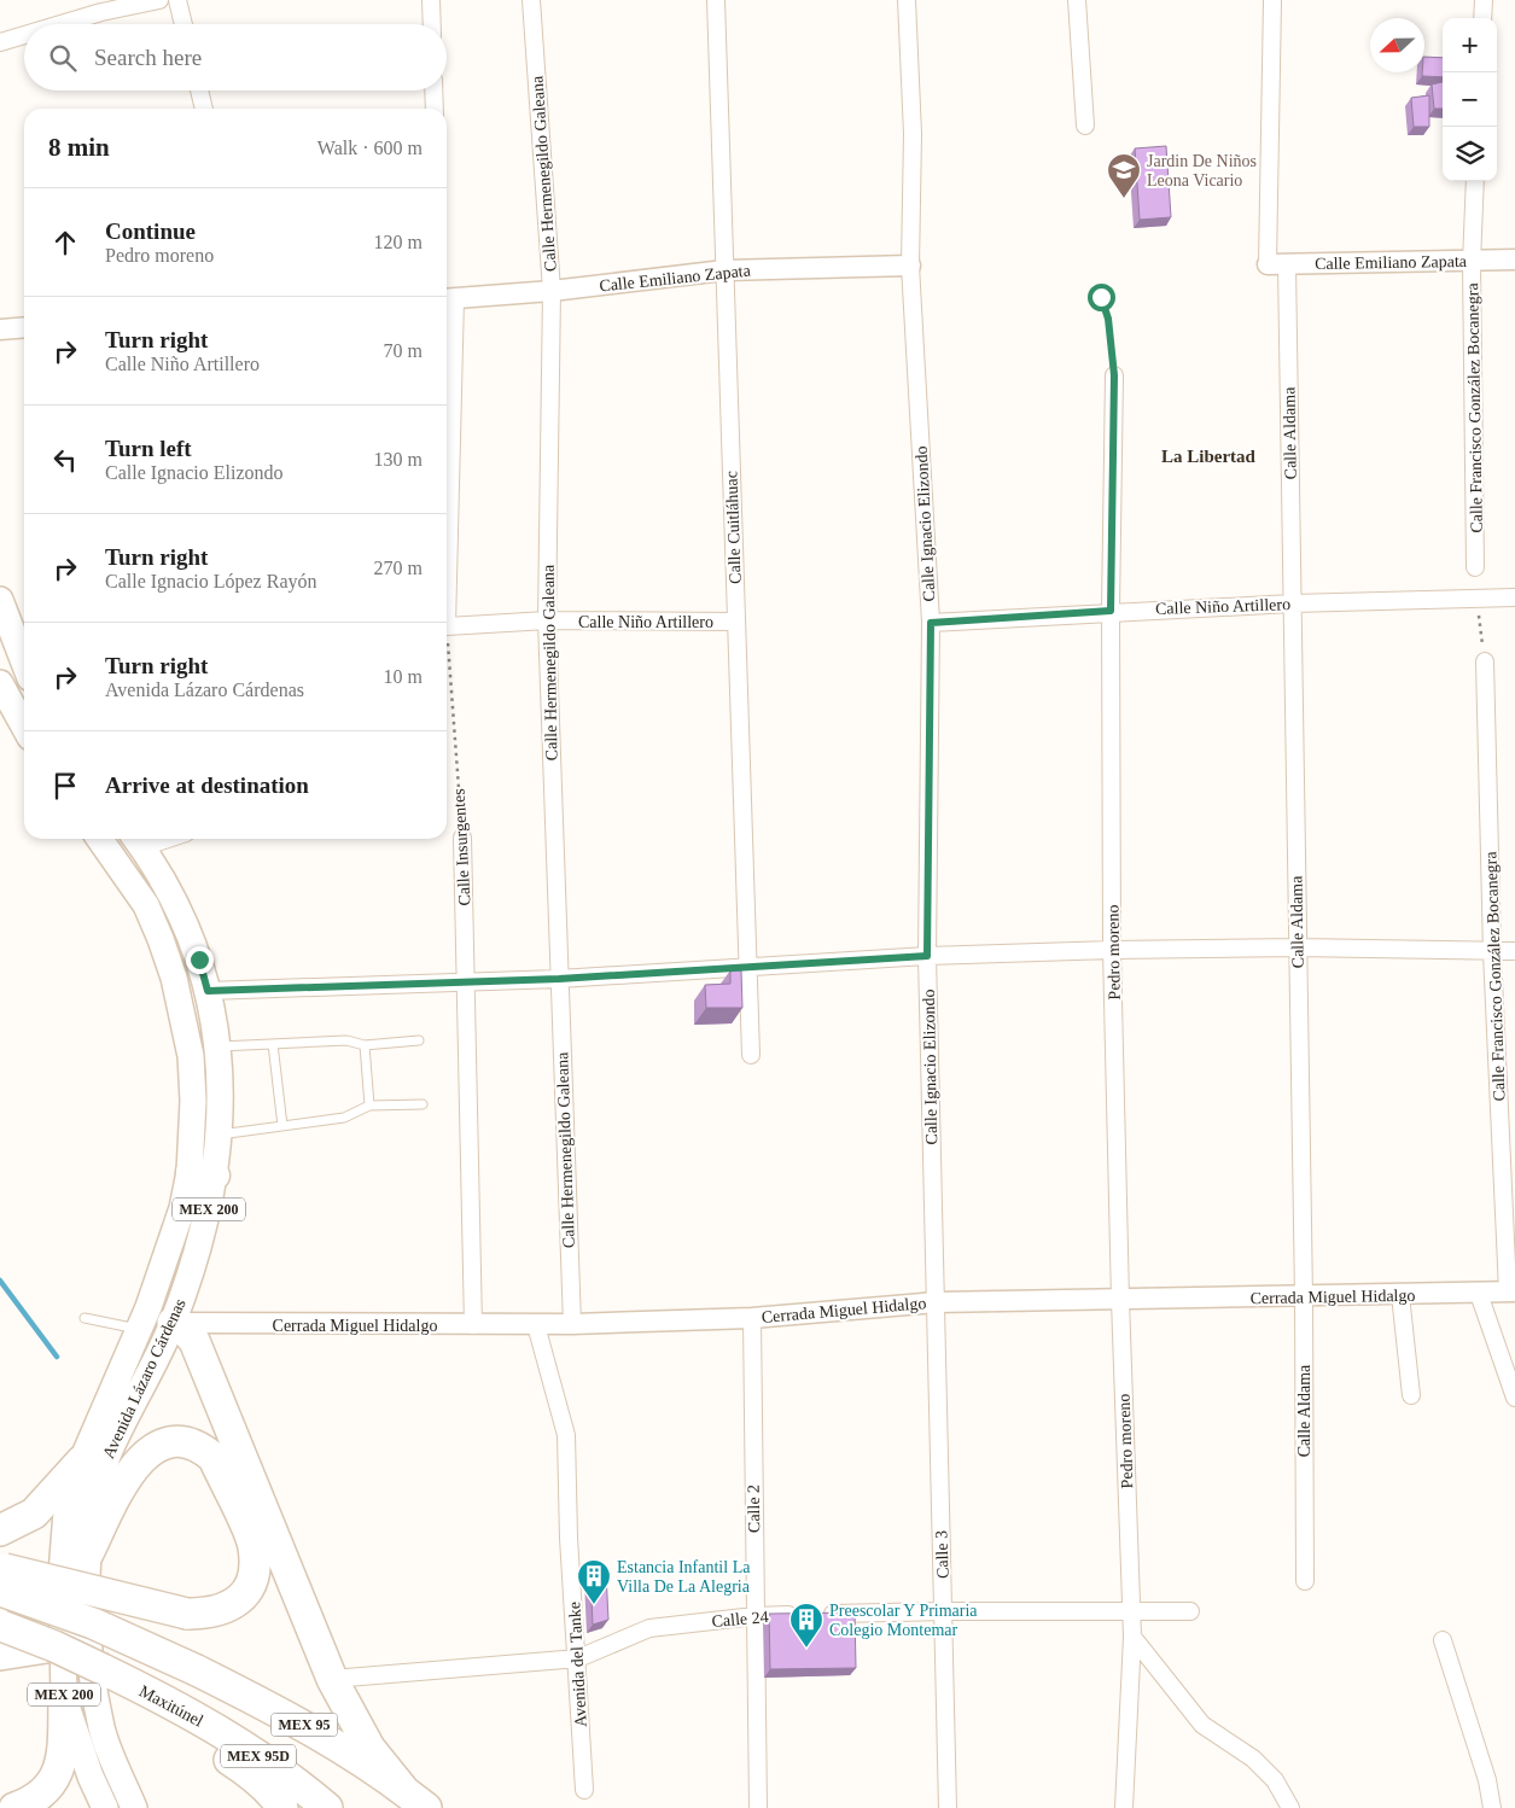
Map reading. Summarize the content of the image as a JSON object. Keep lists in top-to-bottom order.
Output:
{
  "streets": {
    "highway": ["Maxitúnel", "MEX 95", "MEX 95D"],
    "main road": ["MEX 200", "Avenida Lázaro Cárdenas"],
    "street": [
      "Calle Hermenegildo Galeana",
      "Calle Emiliano Zapata",
      "Calle Francisco González Bocanegra",
      "Calle Aldama",
      "Calle Ignacio Elizondo",
      "Calle Cuitláhuac",
      "Calle Niño Artillero",
      "Calle Insurgentes",
      "Pedro moreno",
      "Cerrada Miguel Hidalgo",
      "Calle 2",
      "Calle 3",
      "Calle 24",
      "Avenida del Tanke"
    ]
  },
  "crossings": [
    ["Calle Hermenegildo Galeana", "Calle Emiliano Zapata"],
    ["Calle Hermenegildo Galeana", "Calle Niño Artillero"],
    ["Calle Hermenegildo Galeana", "Cerrada Miguel Hidalgo"],
    ["Calle Emiliano Zapata", "Calle Francisco González Bocanegra"],
    ["Calle Emiliano Zapata", "Calle Aldama"],
    ["Calle Emiliano Zapata", "Calle Ignacio Elizondo"],
    ["Calle Emiliano Zapata", "Calle Cuitláhuac"],
    ["Calle Francisco González Bocanegra", "Cerrada Miguel Hidalgo"],
    ["Calle Aldama", "Calle Niño Artillero"],
    ["Calle Aldama", "Cerrada Miguel Hidalgo"],
    ["Calle Ignacio Elizondo", "Calle Niño Artillero"],
    ["Calle Ignacio Elizondo", "Cerrada Miguel Hidalgo"],
    ["Calle Ignacio Elizondo", "Calle 3"],
    ["Calle Cuitláhuac", "Calle Niño Artillero"],
    ["Calle Niño Artillero", "Calle Insurgentes"],
    ["Calle Niño Artillero", "Pedro moreno"],
    ["Calle Insurgentes", "Cerrada Miguel Hidalgo"],
    ["Pedro moreno", "Cerrada Miguel Hidalgo"],
    ["Pedro moreno", "Calle 24"],
    ["MEX 200", "Avenida Lázaro Cárdenas"],
    ["Cerrada Miguel Hidalgo", "Avenida Lázaro Cárdenas"],
    ["Cerrada Miguel Hidalgo", "Calle 2"],
    ["Cerrada Miguel Hidalgo", "Calle 3"],
    ["Cerrada Miguel Hidalgo", "Avenida del Tanke"],
    ["Calle 2", "Calle 24"],
    ["Calle 3", "Calle 24"],
    ["Calle 24", "Avenida del Tanke"]
  ],
  "districts": ["La Libertad"],
  "places": {
    "school or university": ["Jardin De Niños Leona Vicario"],
    "building": ["Estancia Infantil La Villa De La Alegria", "Preescolar Y Primaria Colegio Montemar"]
  },
  "north": "left",
  "page": {
    "map_buttons": ["+", "−"],
    "search": "Search here",
    "heading": ["8 min", "Walk · 600 m"],
    "list": [
      ["Continue", "Pedro moreno", "120 m"],
      ["Turn right", "Calle Niño Artillero", "70 m"],
      ["Turn left", "Calle Ignacio Elizondo", "130 m"],
      ["Turn right", "Calle Ignacio López Rayón", "270 m"],
      ["Turn right", "Avenida Lázaro Cárdenas", "10 m"],
      "Arrive at destination"
    ]
  }
}
